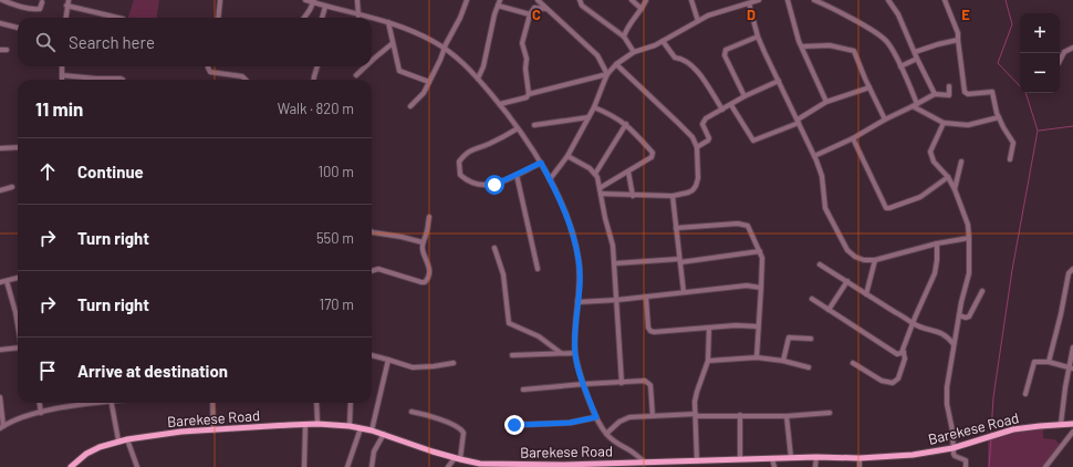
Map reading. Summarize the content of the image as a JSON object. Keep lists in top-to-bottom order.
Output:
{
  "streets": {
    "main road": ["Barekese Road"]
  },
  "page": {
    "map_buttons": ["+", "−"],
    "search": "Search here",
    "heading": ["11 min", "Walk · 820 m"],
    "list": [
      ["Continue", "100 m"],
      ["Turn right", "550 m"],
      ["Turn right", "170 m"],
      "Arrive at destination"
    ]
  },
  "grid": {
    "columns": ["C", "D", "E"]
  }
}
